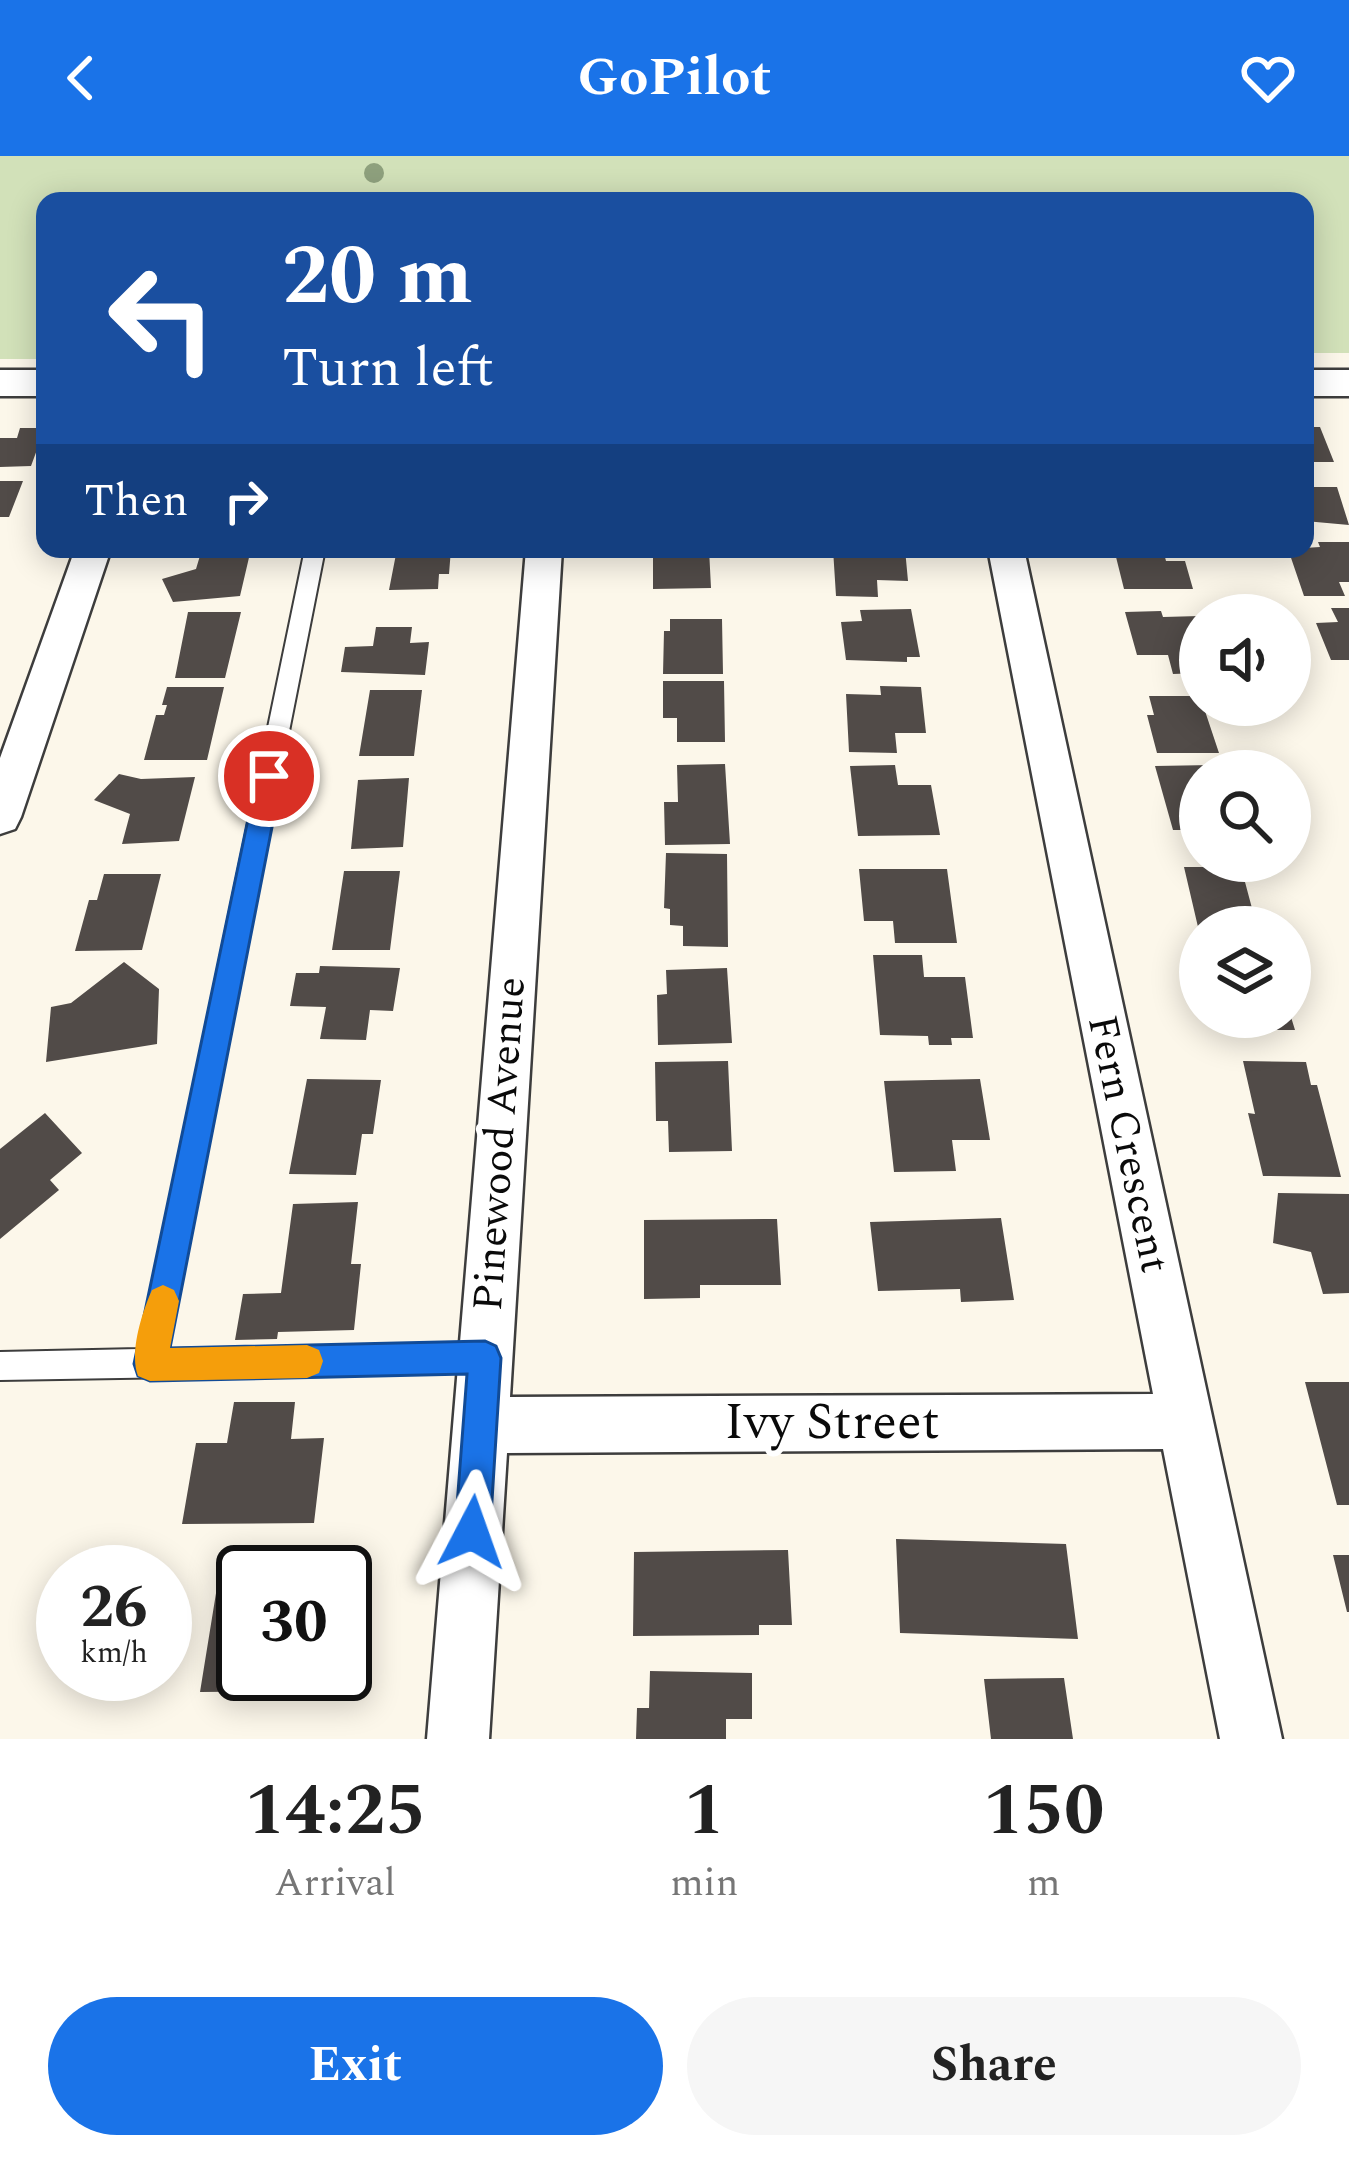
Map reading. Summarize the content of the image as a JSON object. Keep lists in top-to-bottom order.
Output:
{
  "streets": {
    "street": ["Pinewood Avenue", "Fern Crescent", "Ivy Street"]
  },
  "crossings": [
    ["Pinewood Avenue", "Ivy Street"],
    ["Fern Crescent", "Ivy Street"]
  ],
  "page": {
    "header": "GoPilot",
    "turn": ["20 m", "Turn left"],
    "then": "Then",
    "speed": "26 km/h",
    "limit": "30",
    "eta": [
      "14:25",
      "Arrival",
      "1",
      "min",
      "150",
      "m"
    ],
    "buttons": ["Exit", "Share"]
  }
}
